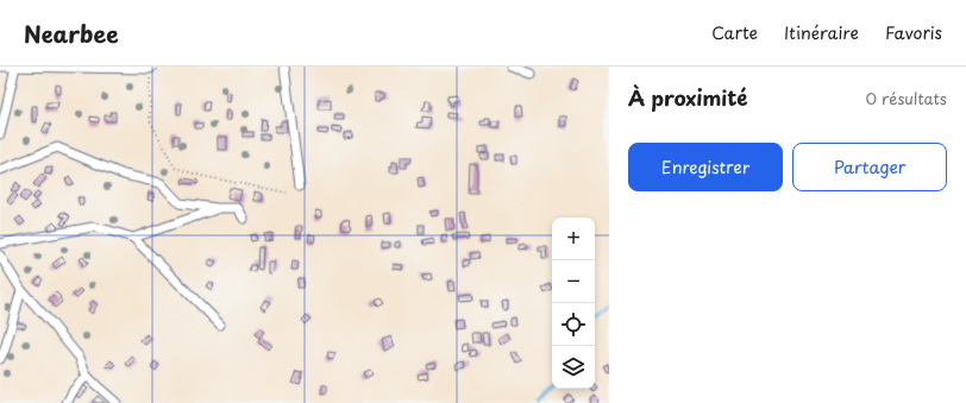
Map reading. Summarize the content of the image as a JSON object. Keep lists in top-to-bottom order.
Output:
{
  "page": {
    "header": "Nearbee",
    "nav": ["Carte", "Itinéraire", "Favoris"],
    "heading": ["À proximité", "0 résultats"],
    "buttons": ["Enregistrer", "Partager"],
    "map_buttons": ["+", "−"]
  }
}
